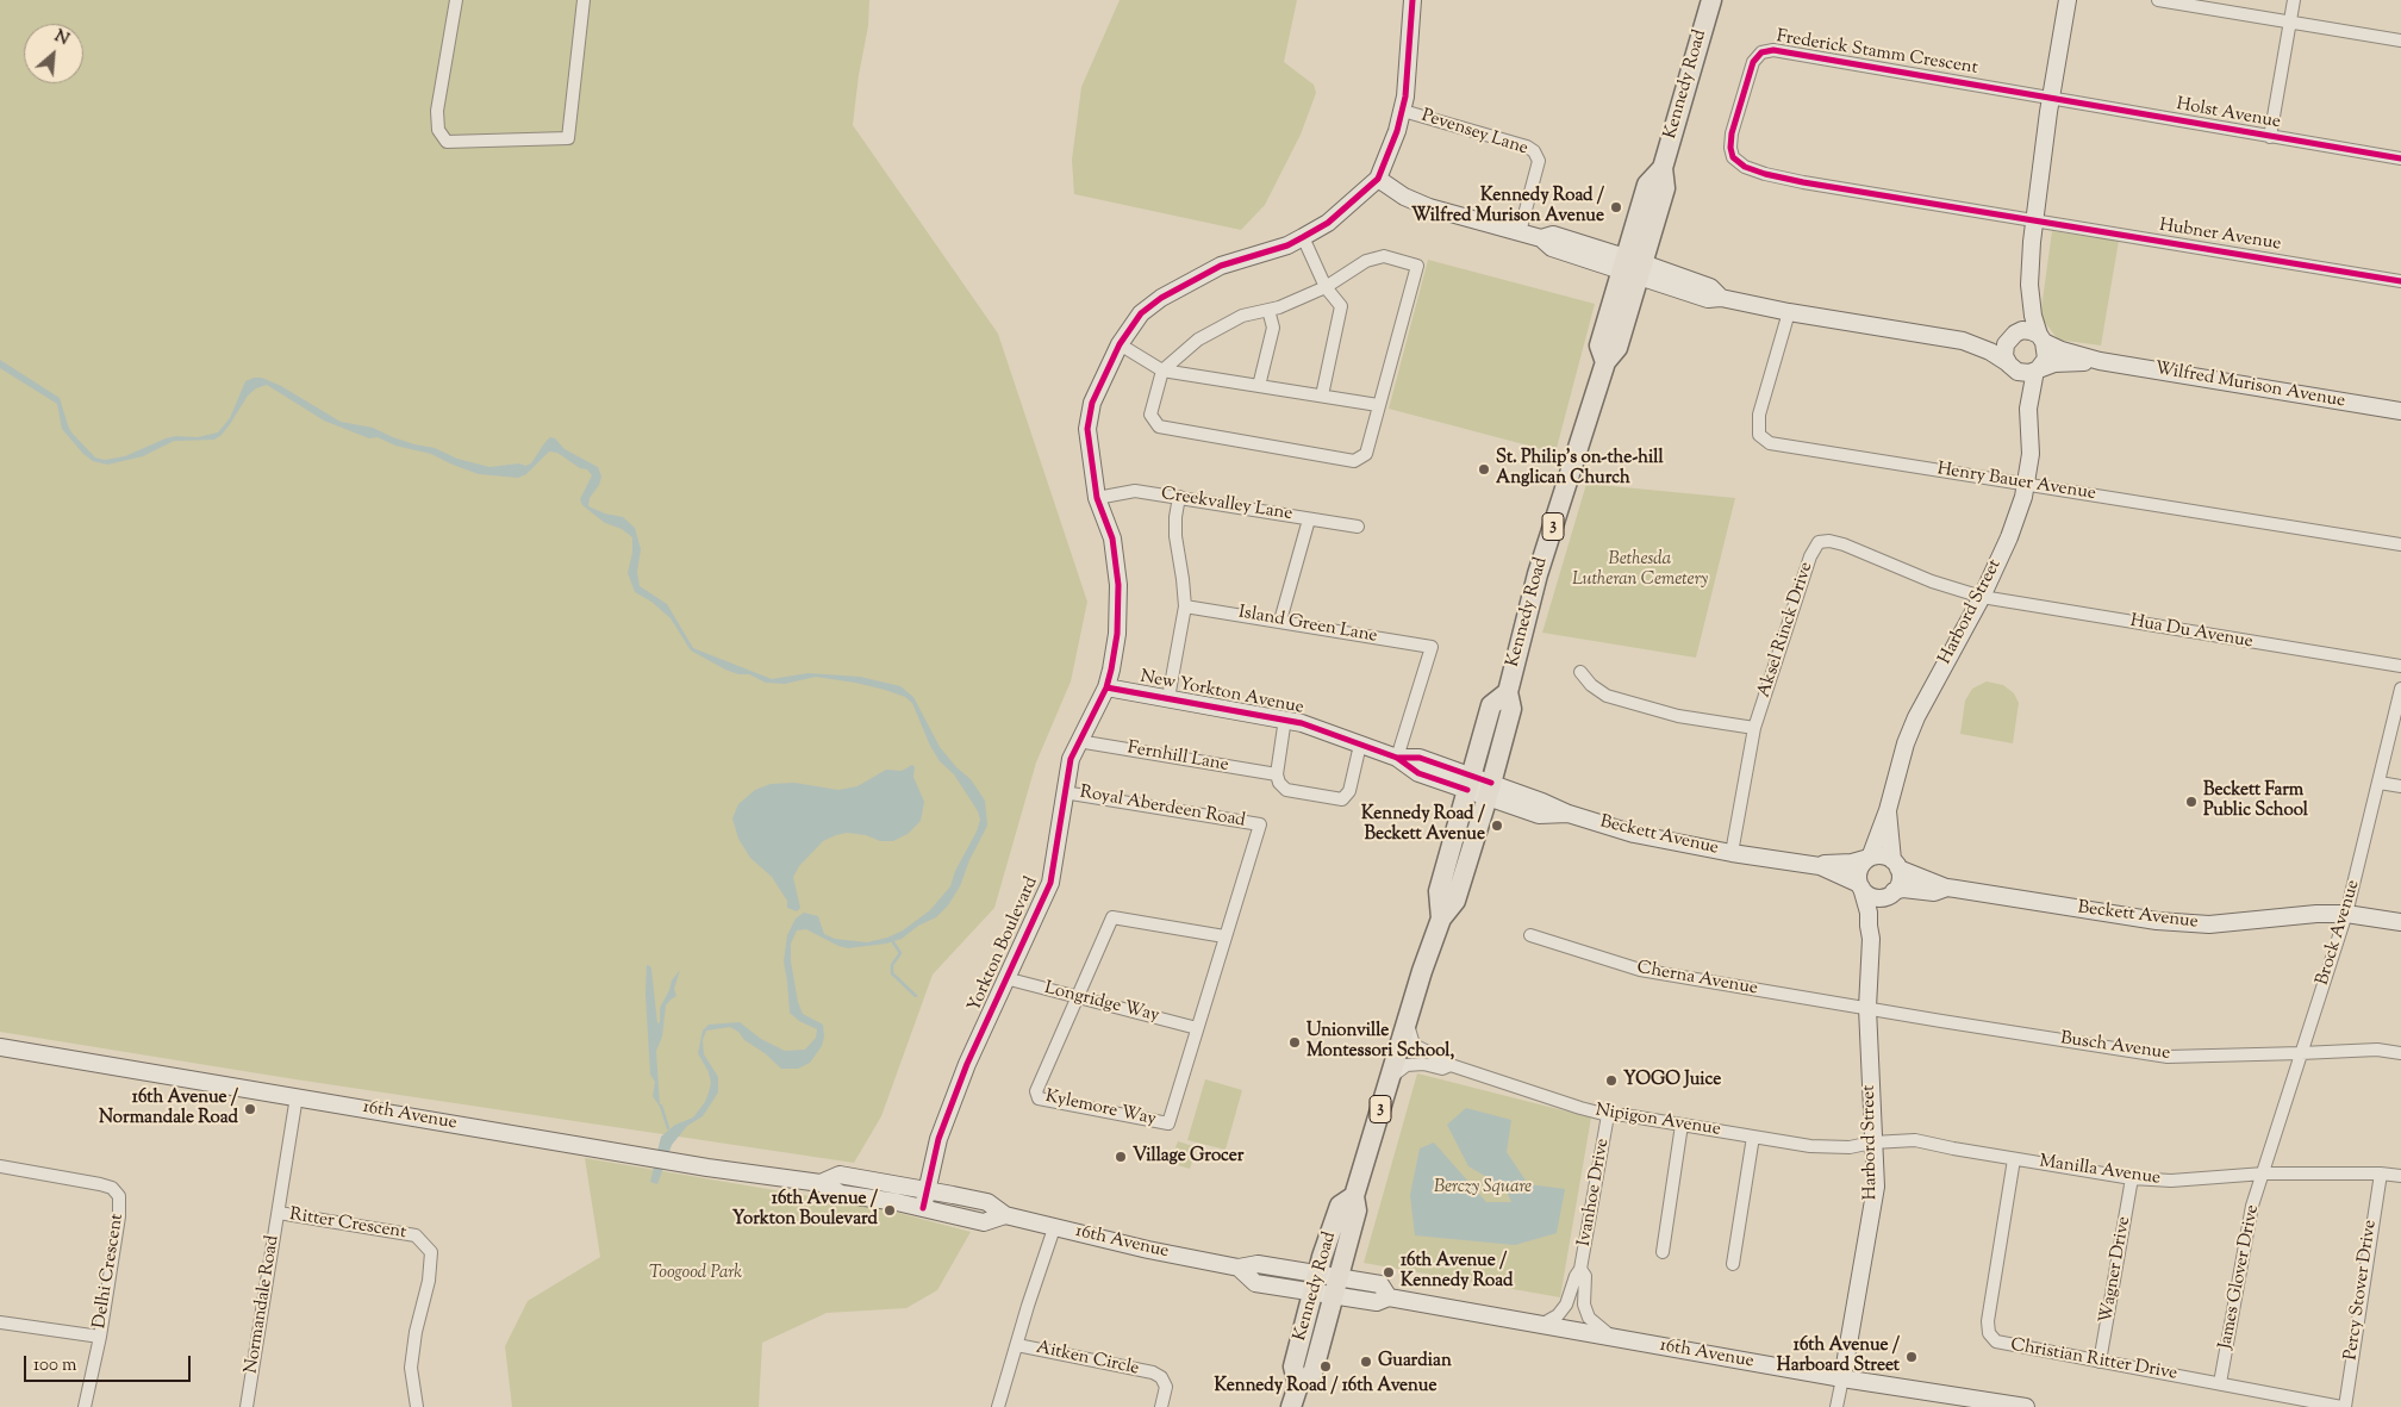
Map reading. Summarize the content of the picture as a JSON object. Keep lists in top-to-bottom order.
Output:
{
  "streets": {
    "main road": ["Kennedy Road", "3"],
    "street": [
      "Frederick Stamm Crescent",
      "Holst Avenue",
      "Pevensey Lane",
      "Hubner Avenue",
      "Wilfred Murison Avenue",
      "Henry Bauer Avenue",
      "Creekvalley Lane",
      "Harbord Street",
      "Island Green Lane",
      "Aksel Rinck Drive",
      "Hua Du Avenue",
      "New Yorkton Avenue",
      "Fernhill Lane",
      "Royal Aberdeen Road",
      "Beckett Avenue",
      "Brock Avenue",
      "Yorkton Boulevard",
      "Cherna Avenue",
      "Longridge Way",
      "Busch Avenue",
      "Kylemore Way",
      "16th Avenue",
      "Nipigon Avenue",
      "Manilla Avenue",
      "Ivanhoe Drive",
      "Ritter Crescent",
      "Wagner Drive",
      "Delhi Crescent",
      "James Glover Drive",
      "Percy Stover Drive",
      "Normandale Road",
      "Aitken Circle",
      "Christian Ritter Drive"
    ]
  },
  "crossings": [
    ["Frederick Stamm Crescent", "Holst Avenue"],
    ["Frederick Stamm Crescent", "Hubner Avenue"],
    ["Kennedy Road", "New Yorkton Avenue"],
    ["Kennedy Road", "Beckett Avenue"],
    ["Kennedy Road", "16th Avenue"],
    ["Kennedy Road", "Nipigon Avenue"],
    ["Pevensey Lane", "Yorkton Boulevard"],
    ["Wilfred Murison Avenue", "Harbord Street"],
    ["Henry Bauer Avenue", "Harbord Street"],
    ["Creekvalley Lane", "Yorkton Boulevard"],
    ["Harbord Street", "Aksel Rinck Drive"],
    ["Harbord Street", "Hua Du Avenue"],
    ["Harbord Street", "Beckett Avenue"],
    ["Harbord Street", "Cherna Avenue"],
    ["Harbord Street", "Busch Avenue"],
    ["Harbord Street", "16th Avenue"],
    ["Harbord Street", "Nipigon Avenue"],
    ["Harbord Street", "Manilla Avenue"],
    ["Island Green Lane", "New Yorkton Avenue"],
    ["Aksel Rinck Drive", "Hua Du Avenue"],
    ["Aksel Rinck Drive", "Beckett Avenue"],
    ["New Yorkton Avenue", "Beckett Avenue"],
    ["New Yorkton Avenue", "Yorkton Boulevard"],
    ["Fernhill Lane", "Yorkton Boulevard"],
    ["Royal Aberdeen Road", "Yorkton Boulevard"],
    ["Royal Aberdeen Road", "Kylemore Way"],
    ["Beckett Avenue", "Brock Avenue"],
    ["Brock Avenue", "Busch Avenue"],
    ["Brock Avenue", "Manilla Avenue"],
    ["Brock Avenue", "James Glover Drive"],
    ["Yorkton Boulevard", "Longridge Way"],
    ["Yorkton Boulevard", "16th Avenue"],
    ["Cherna Avenue", "Busch Avenue"],
    ["Longridge Way", "Kylemore Way"],
    ["16th Avenue", "Ivanhoe Drive"],
    ["16th Avenue", "Normandale Road"],
    ["16th Avenue", "Aitken Circle"],
    ["Nipigon Avenue", "Manilla Avenue"],
    ["Nipigon Avenue", "Ivanhoe Drive"],
    ["Manilla Avenue", "Wagner Drive"],
    ["Manilla Avenue", "James Glover Drive"],
    ["Manilla Avenue", "Percy Stover Drive"],
    ["Manilla Avenue", "Christian Ritter Drive"],
    ["Ritter Crescent", "Normandale Road"],
    ["Wagner Drive", "Christian Ritter Drive"],
    ["James Glover Drive", "Christian Ritter Drive"],
    ["Percy Stover Drive", "Christian Ritter Drive"]
  ],
  "parks": ["Bethesda Lutheran Cemetery", "Berczy Square", "Toogood Park"],
  "places": [
    "Kennedy Road / Wilfred Murison Avenue",
    "St. Philip's on-the-hill Anglican Church",
    "Beckett Farm Public School",
    "Kennedy Road / Beckett Avenue",
    "Unionville Montessori School,",
    "YOGO Juice",
    "16th Avenue / Normandale Road",
    "Village Grocer",
    "16th Avenue / Yorkton Boulevard",
    "16th Avenue / Kennedy Road",
    "16th Avenue / Harboard Street",
    "Guardian",
    "Kennedy Road / 16th Avenue"
  ],
  "scale_bar": "100 m",
  "north": "top right"
}
